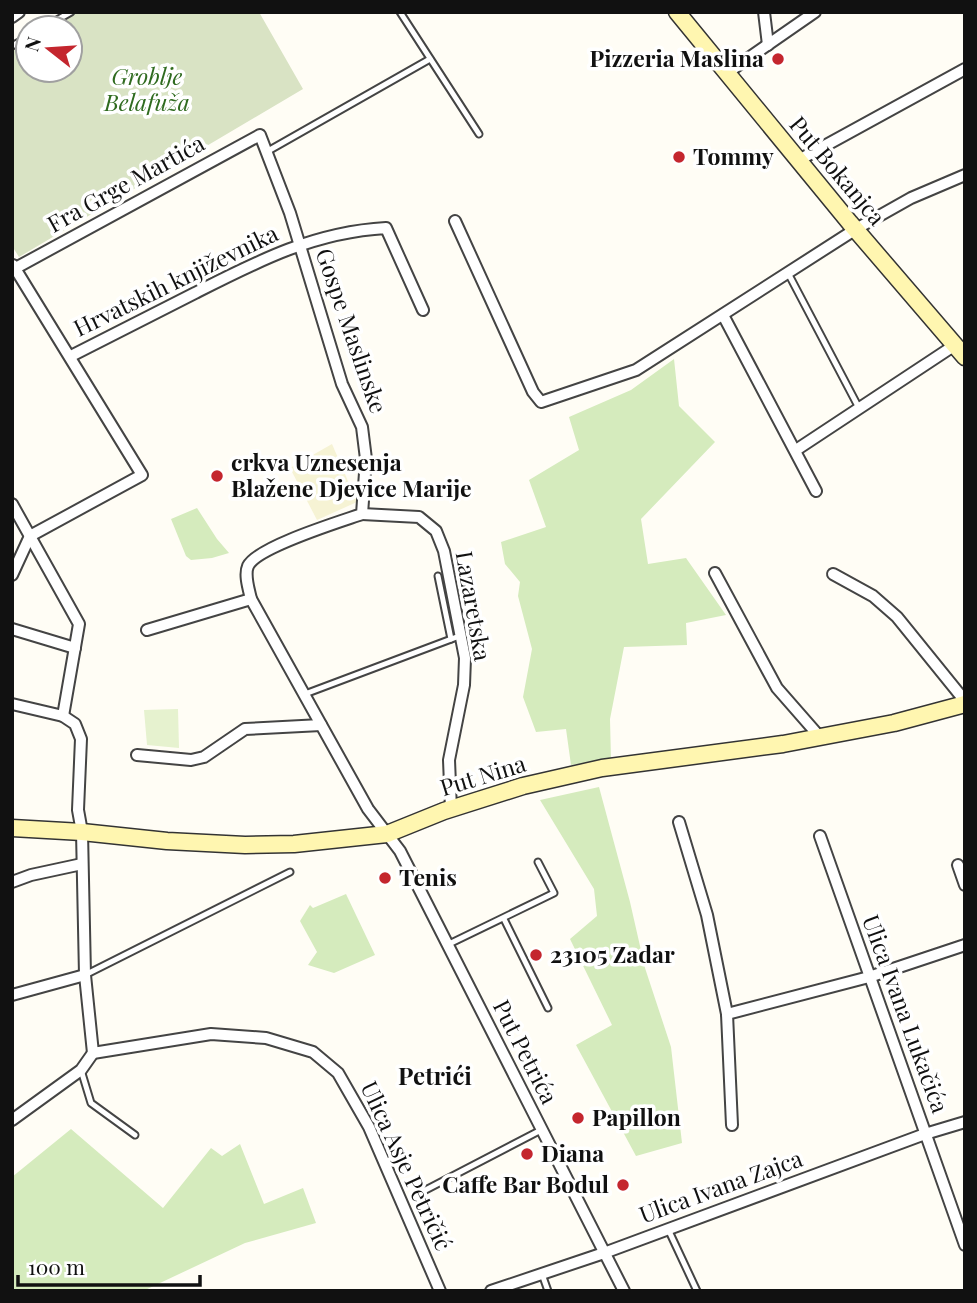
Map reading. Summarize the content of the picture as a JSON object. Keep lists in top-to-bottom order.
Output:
{
  "streets": {
    "main road": ["Put Bokanjca", "Put Nina"],
    "street": [
      "Fra Grge Martića",
      "Hrvatskih književnika",
      "Gospe Maslinske",
      "Lazaretska",
      "Ulica Ivana Lukačića",
      "Put Petrića",
      "Ulica Asje Petričić",
      "Ulica Ivana Zajca"
    ]
  },
  "crossings": [
    ["Fra Grge Martića", "Gospe Maslinske"],
    ["Hrvatskih književnika", "Gospe Maslinske"],
    ["Gospe Maslinske", "Lazaretska"],
    ["Lazaretska", "Put Nina"],
    ["Put Nina", "Put Petrića"],
    ["Ulica Ivana Lukačića", "Ulica Ivana Zajca"],
    ["Put Petrića", "Ulica Ivana Zajca"]
  ],
  "districts": ["Petrići"],
  "parks": ["Groblje Belafuža"],
  "places": [
    "Pizzeria Maslina",
    "Tommy",
    "crkva Uznesenja Blažene Djevice Marije",
    "Tenis",
    "23105 Zadar",
    "Papillon",
    "Diana",
    "Caffe Bar Bodul"
  ],
  "scale_bar": "100 m",
  "north": "left"
}
